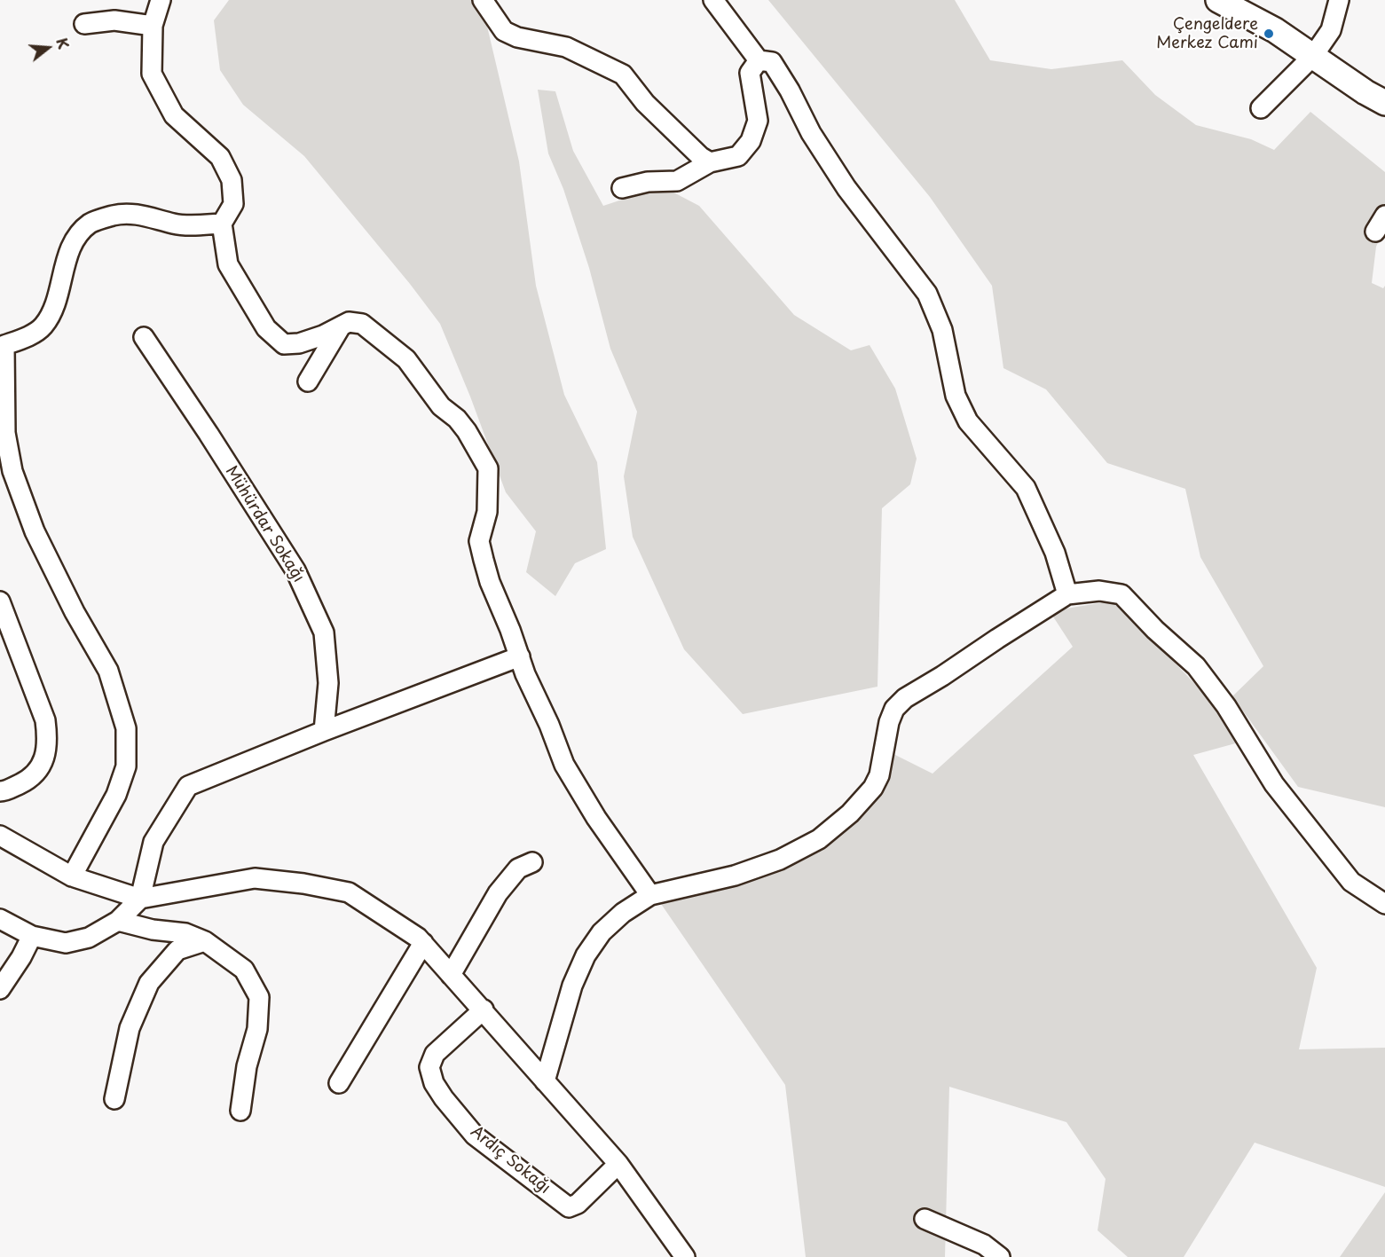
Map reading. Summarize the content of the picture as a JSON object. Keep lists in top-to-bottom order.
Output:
{
  "streets": {
    "street": ["Mühürdar Sokağı", "Ardıç Sokağı"]
  },
  "places": ["Çengeldere Merkez Cami"],
  "north": "right"
}
